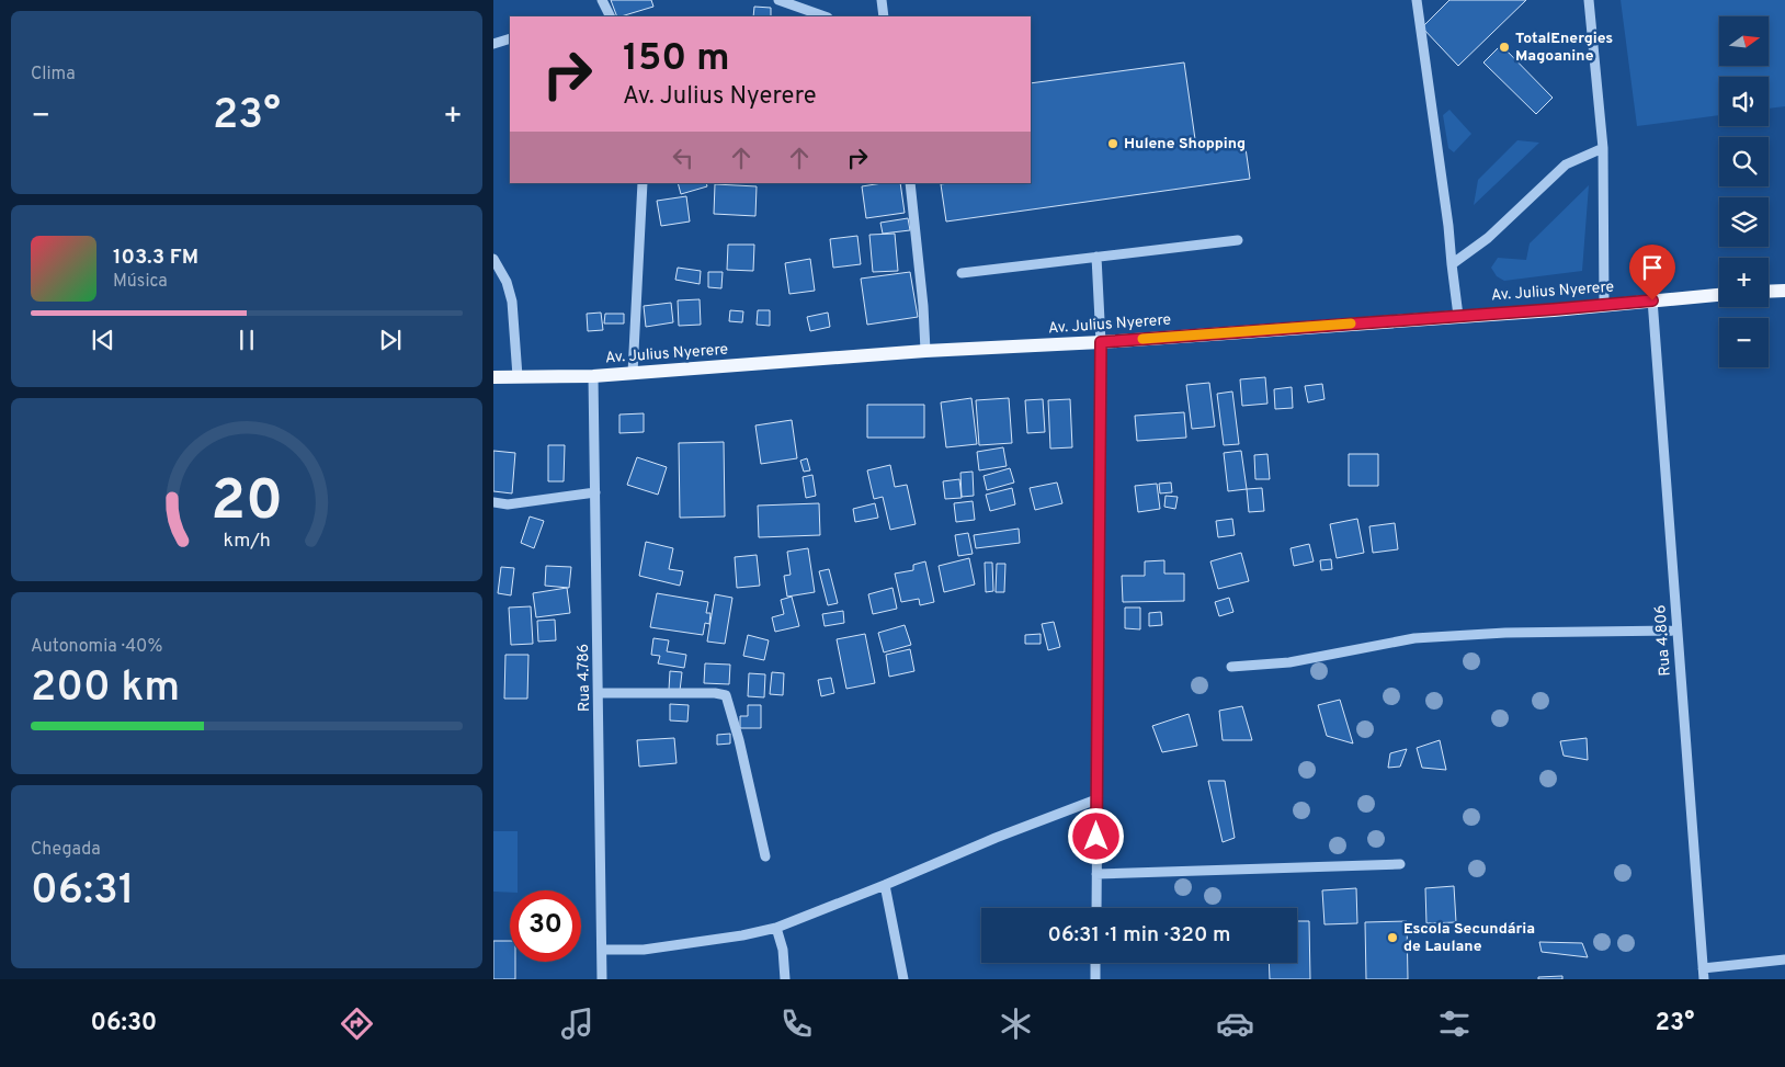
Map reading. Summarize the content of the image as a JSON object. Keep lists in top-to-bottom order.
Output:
{
  "streets": {
    "main road": ["Av. Julius Nyerere"],
    "street": ["Rua 4.806", "Rua 4.786"]
  },
  "crossings": [
    ["Av. Julius Nyerere", "Rua 4.806"],
    ["Av. Julius Nyerere", "Rua 4.786"]
  ],
  "places": ["TotalEnergies Magoanine", "Hulene Shopping", "Escola Secundária de Laulane"],
  "north": "right",
  "page": {
    "tile": [
      "Clima",
      ["Autonomia · 40%", "200 km"],
      ["Chegada", "06:31"]
    ],
    "map_buttons": ["+", "−"],
    "turn": ["150 m", "Av. Julius Nyerere"],
    "heat": ["−", "23°", "+"],
    "song": ["103.3 FM", "Música"],
    "limit": "30",
    "trip": "06:31 · 1 min · 320 m",
    "tabs": ["06:30", "23°"],
    "gauge": ["20", "km/h"]
  }
}
